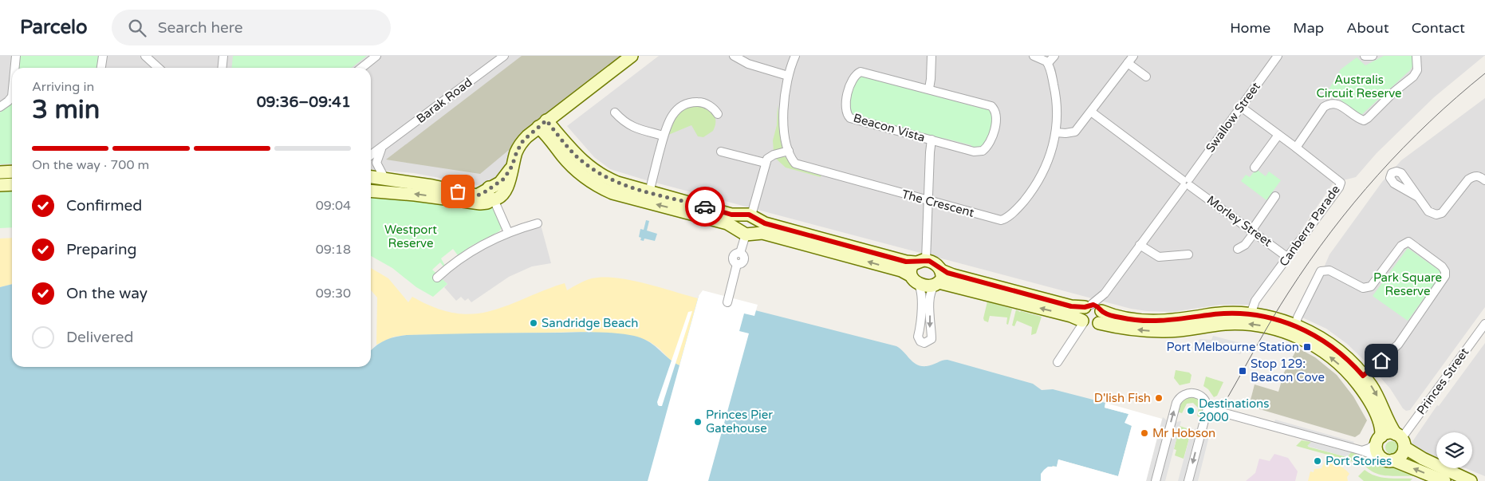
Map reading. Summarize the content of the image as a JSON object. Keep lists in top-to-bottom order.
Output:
{
  "streets": {
    "street": [
      "Barak Road",
      "Swallow Street",
      "Beacon Vista",
      "The Crescent",
      "Morley Street",
      "Canberra Parade",
      "Princes Street"
    ]
  },
  "crossings": [
    ["Swallow Street", "Morley Street"],
    ["Swallow Street", "Canberra Parade"],
    ["Beacon Vista", "The Crescent"],
    ["Morley Street", "Canberra Parade"]
  ],
  "parks": ["Australis Circuit Reserve", "Westport Reserve", "Park Square Reserve"],
  "places": {
    "other": [
      "Sandridge Beach",
      "D'lish Fish",
      "Destinations 2000",
      "Princes Pier Gatehouse",
      "Mr Hobson",
      "Port Stories"
    ],
    "transit": ["Port Melbourne Station", "Stop 129: Beacon Cove"]
  },
  "page": {
    "header": "Parcelo",
    "search": "Search here",
    "nav": [
      "Home",
      "Map",
      "About",
      "Contact"
    ],
    "heading": ["3 min", "Arriving in", "09:36–09:41"],
    "bar": "On the way · 700 m",
    "list": [
      ["Confirmed", "09:04"],
      ["Preparing", "09:18"],
      ["On the way", "09:30"],
      "Delivered"
    ]
  }
}
